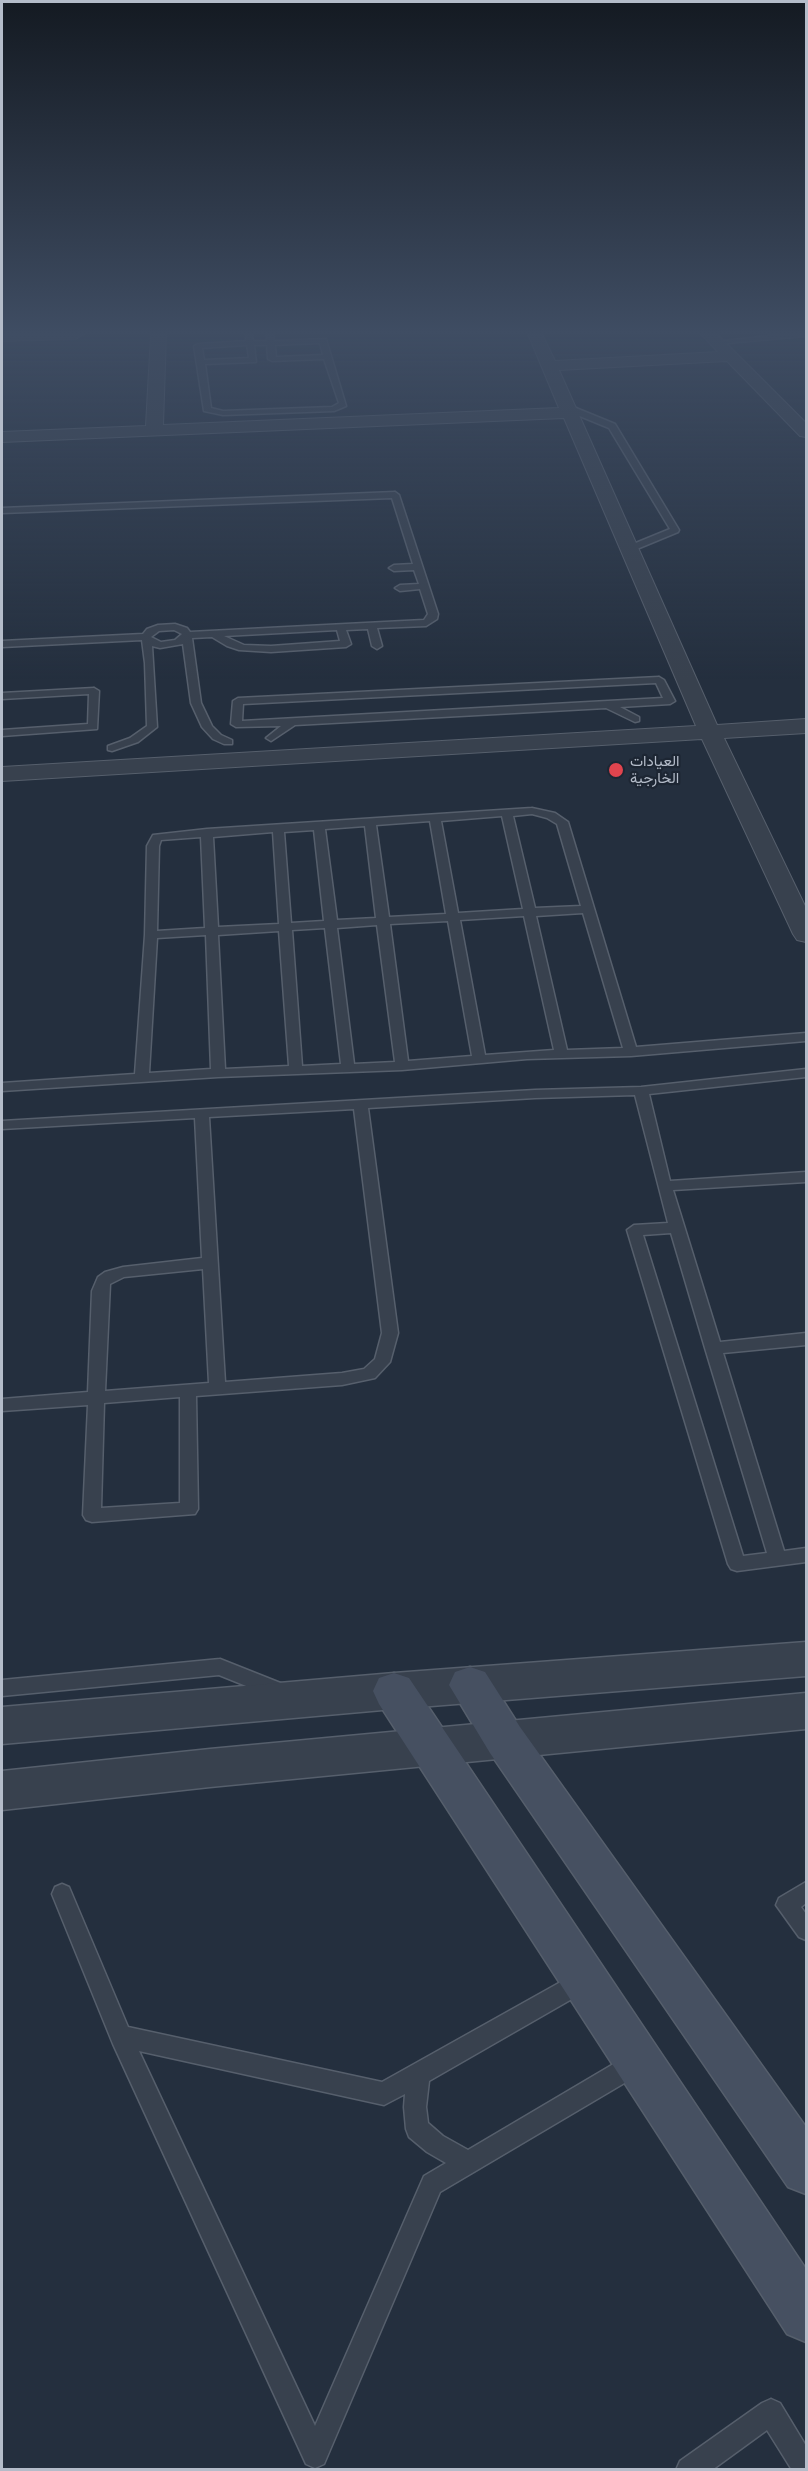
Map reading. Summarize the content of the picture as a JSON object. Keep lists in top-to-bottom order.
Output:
{
  "places": ["العيادات الخارجية"]
}
